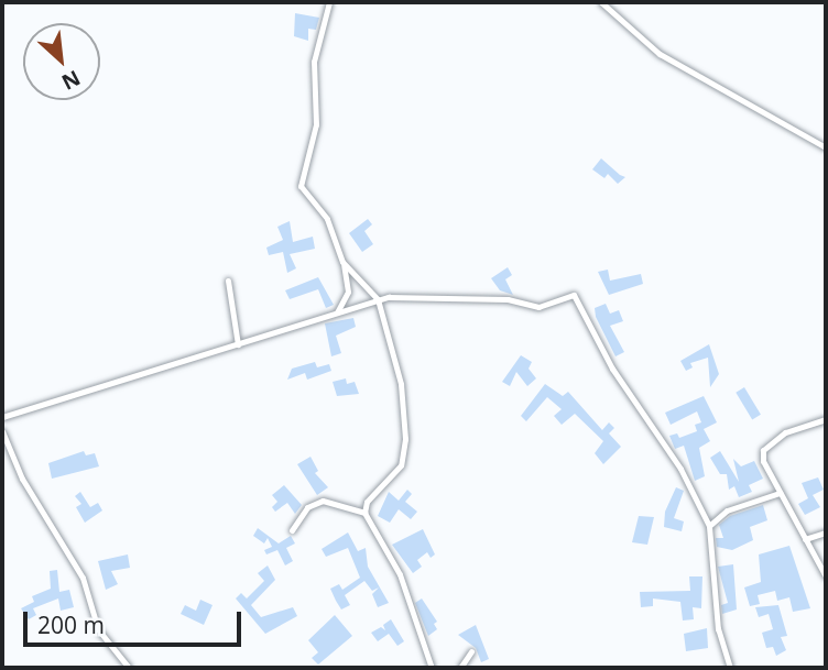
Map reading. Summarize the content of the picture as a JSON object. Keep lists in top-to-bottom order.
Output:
{
  "scale_bar": "200 m",
  "north": "bottom right"
}
